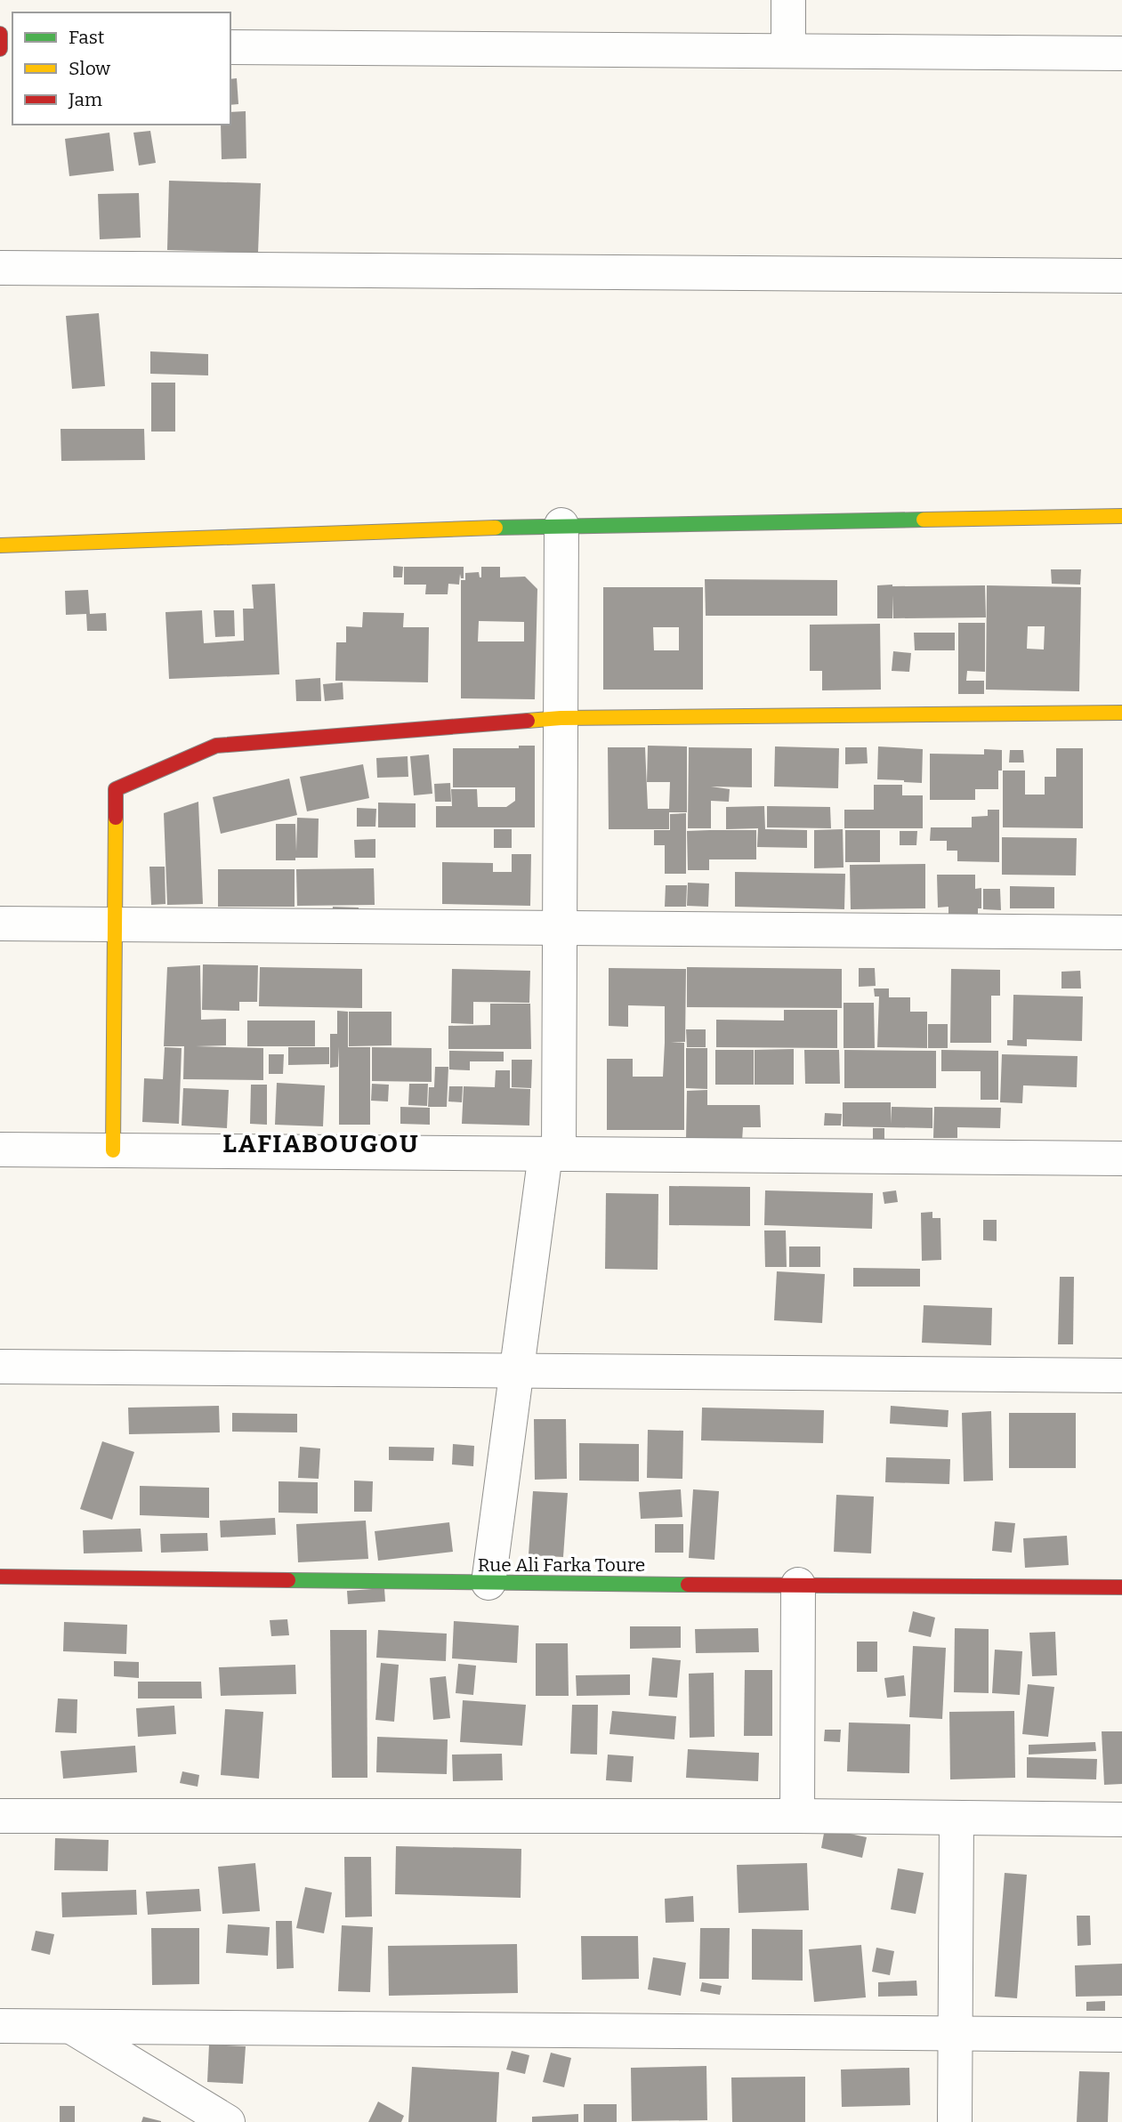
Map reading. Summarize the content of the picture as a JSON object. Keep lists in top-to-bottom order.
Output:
{
  "streets": {
    "street": ["Rue Ali Farka Toure"]
  },
  "districts": ["LAFIABOUGOU"],
  "legend": ["Fast", "Slow", "Jam"]
}
